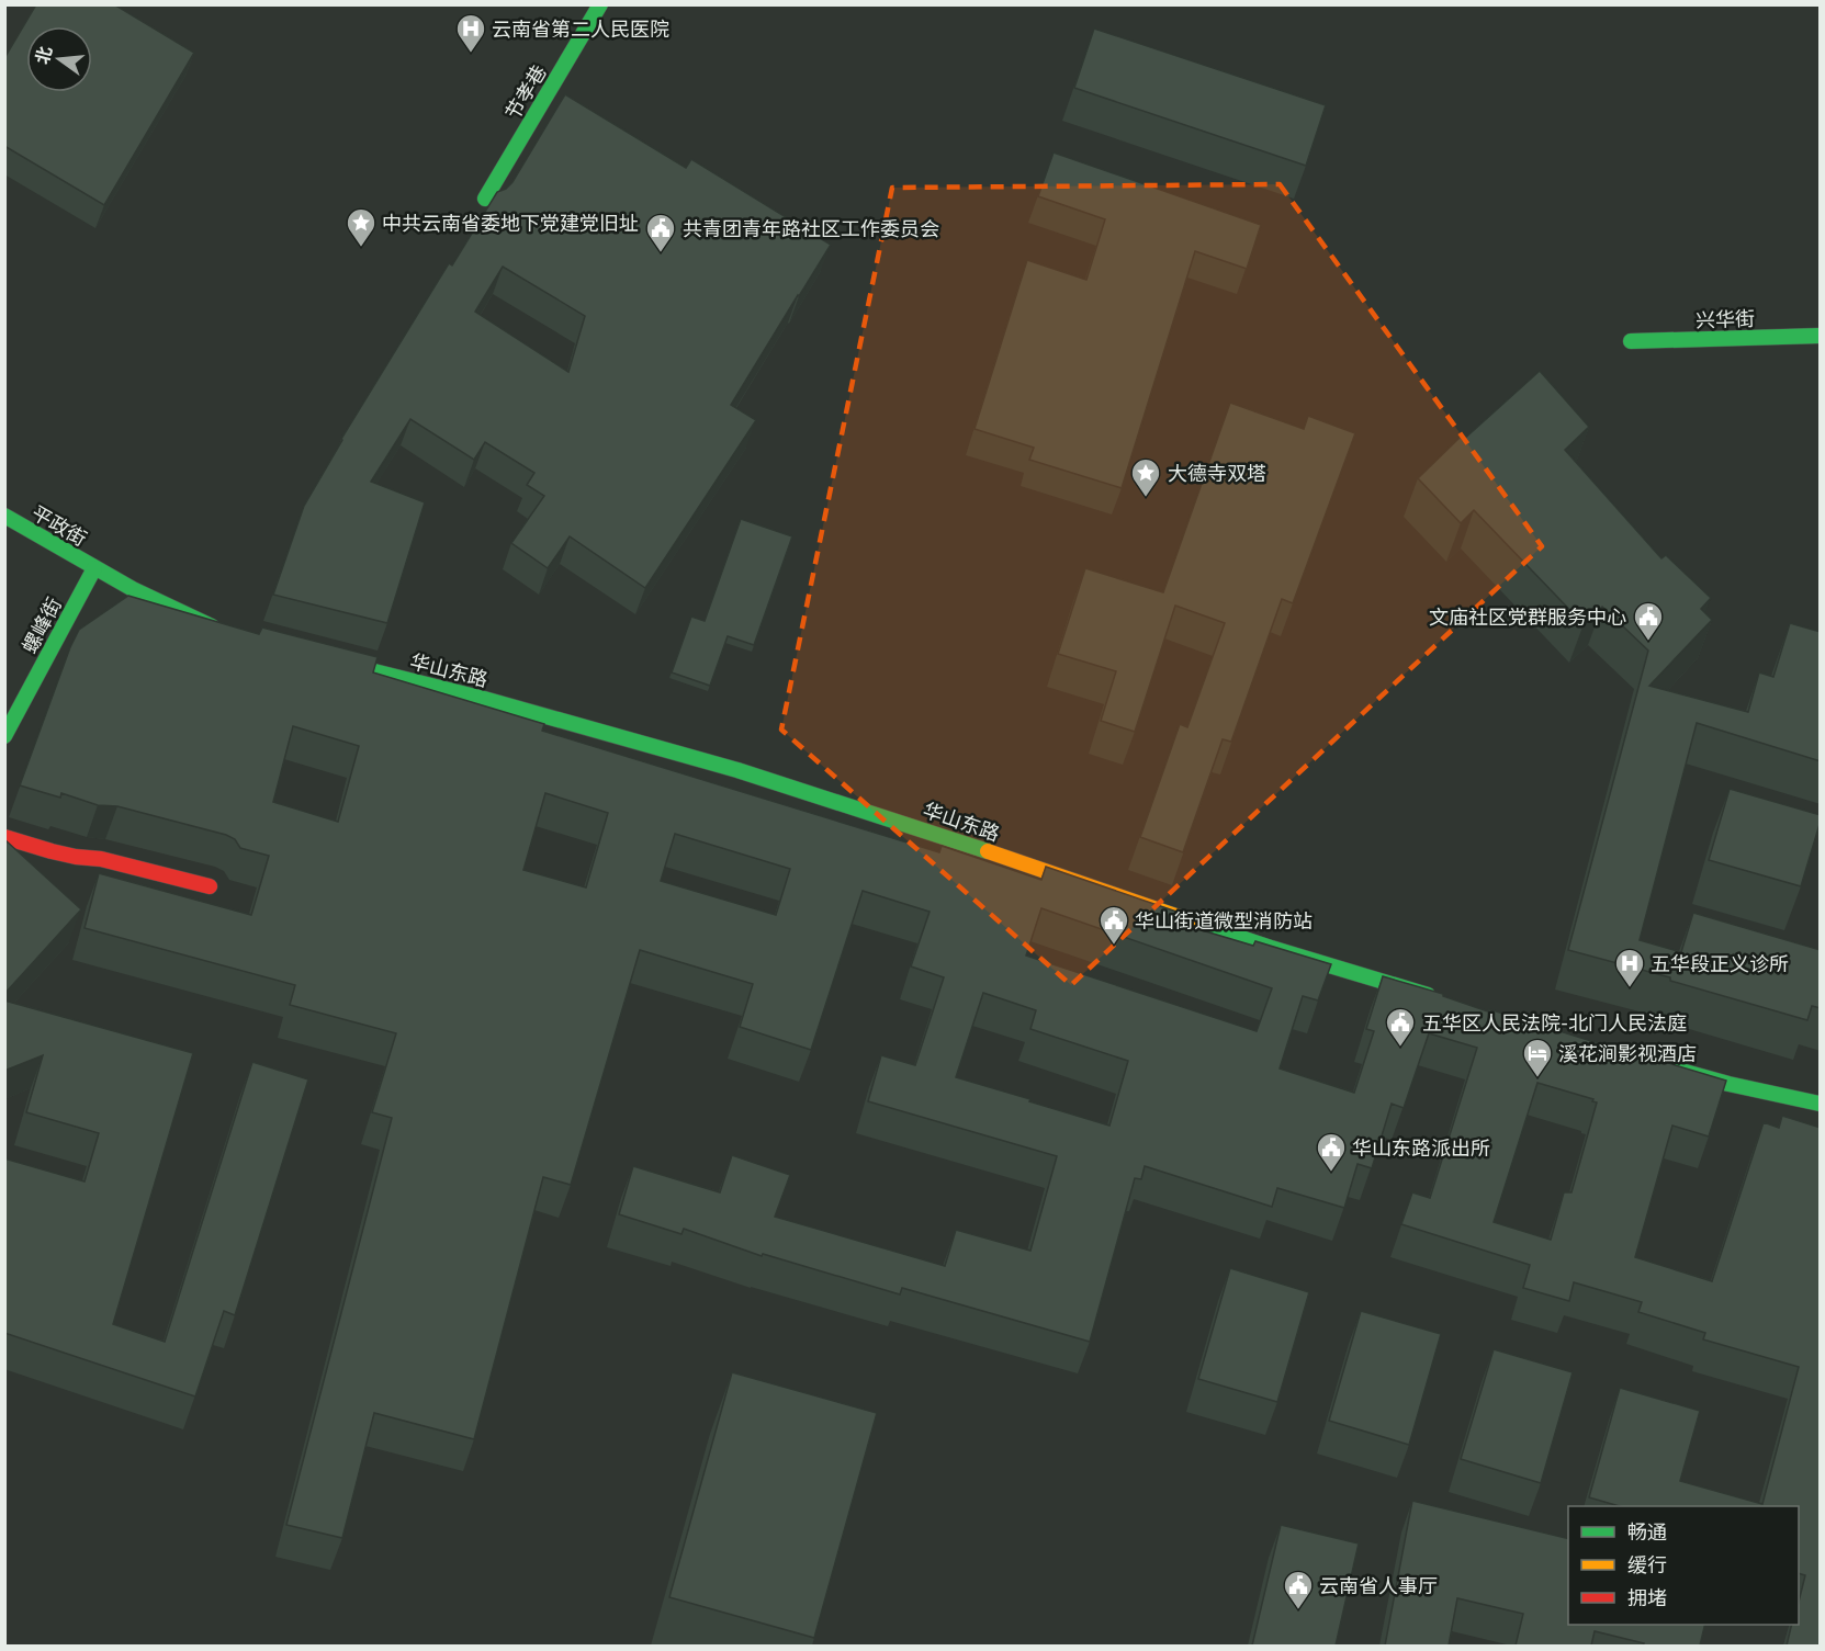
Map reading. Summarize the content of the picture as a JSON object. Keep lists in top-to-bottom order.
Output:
{
  "streets": {
    "street": [
      "节孝巷",
      "兴华街",
      "平政街",
      "螺峰街",
      "华山东路"
    ]
  },
  "crossings": [
    ["平政街", "螺峰街"]
  ],
  "places": {
    "hospital": ["云南省第二人民医院", "五华段正义诊所"],
    "place": ["中共云南省委地下党建党旧址", "大德寺双塔"],
    "public building": [
      "共青团青年路社区工作委员会",
      "文庙社区党群服务中心",
      "华山街道微型消防站",
      "五华区人民法院-北门人民法庭",
      "华山东路派出所",
      "云南省人事厅"
    ],
    "hotel": ["溪花涧影视酒店"]
  },
  "legend": ["畅通", "缓行", "拥堵"],
  "north": "left"
}
